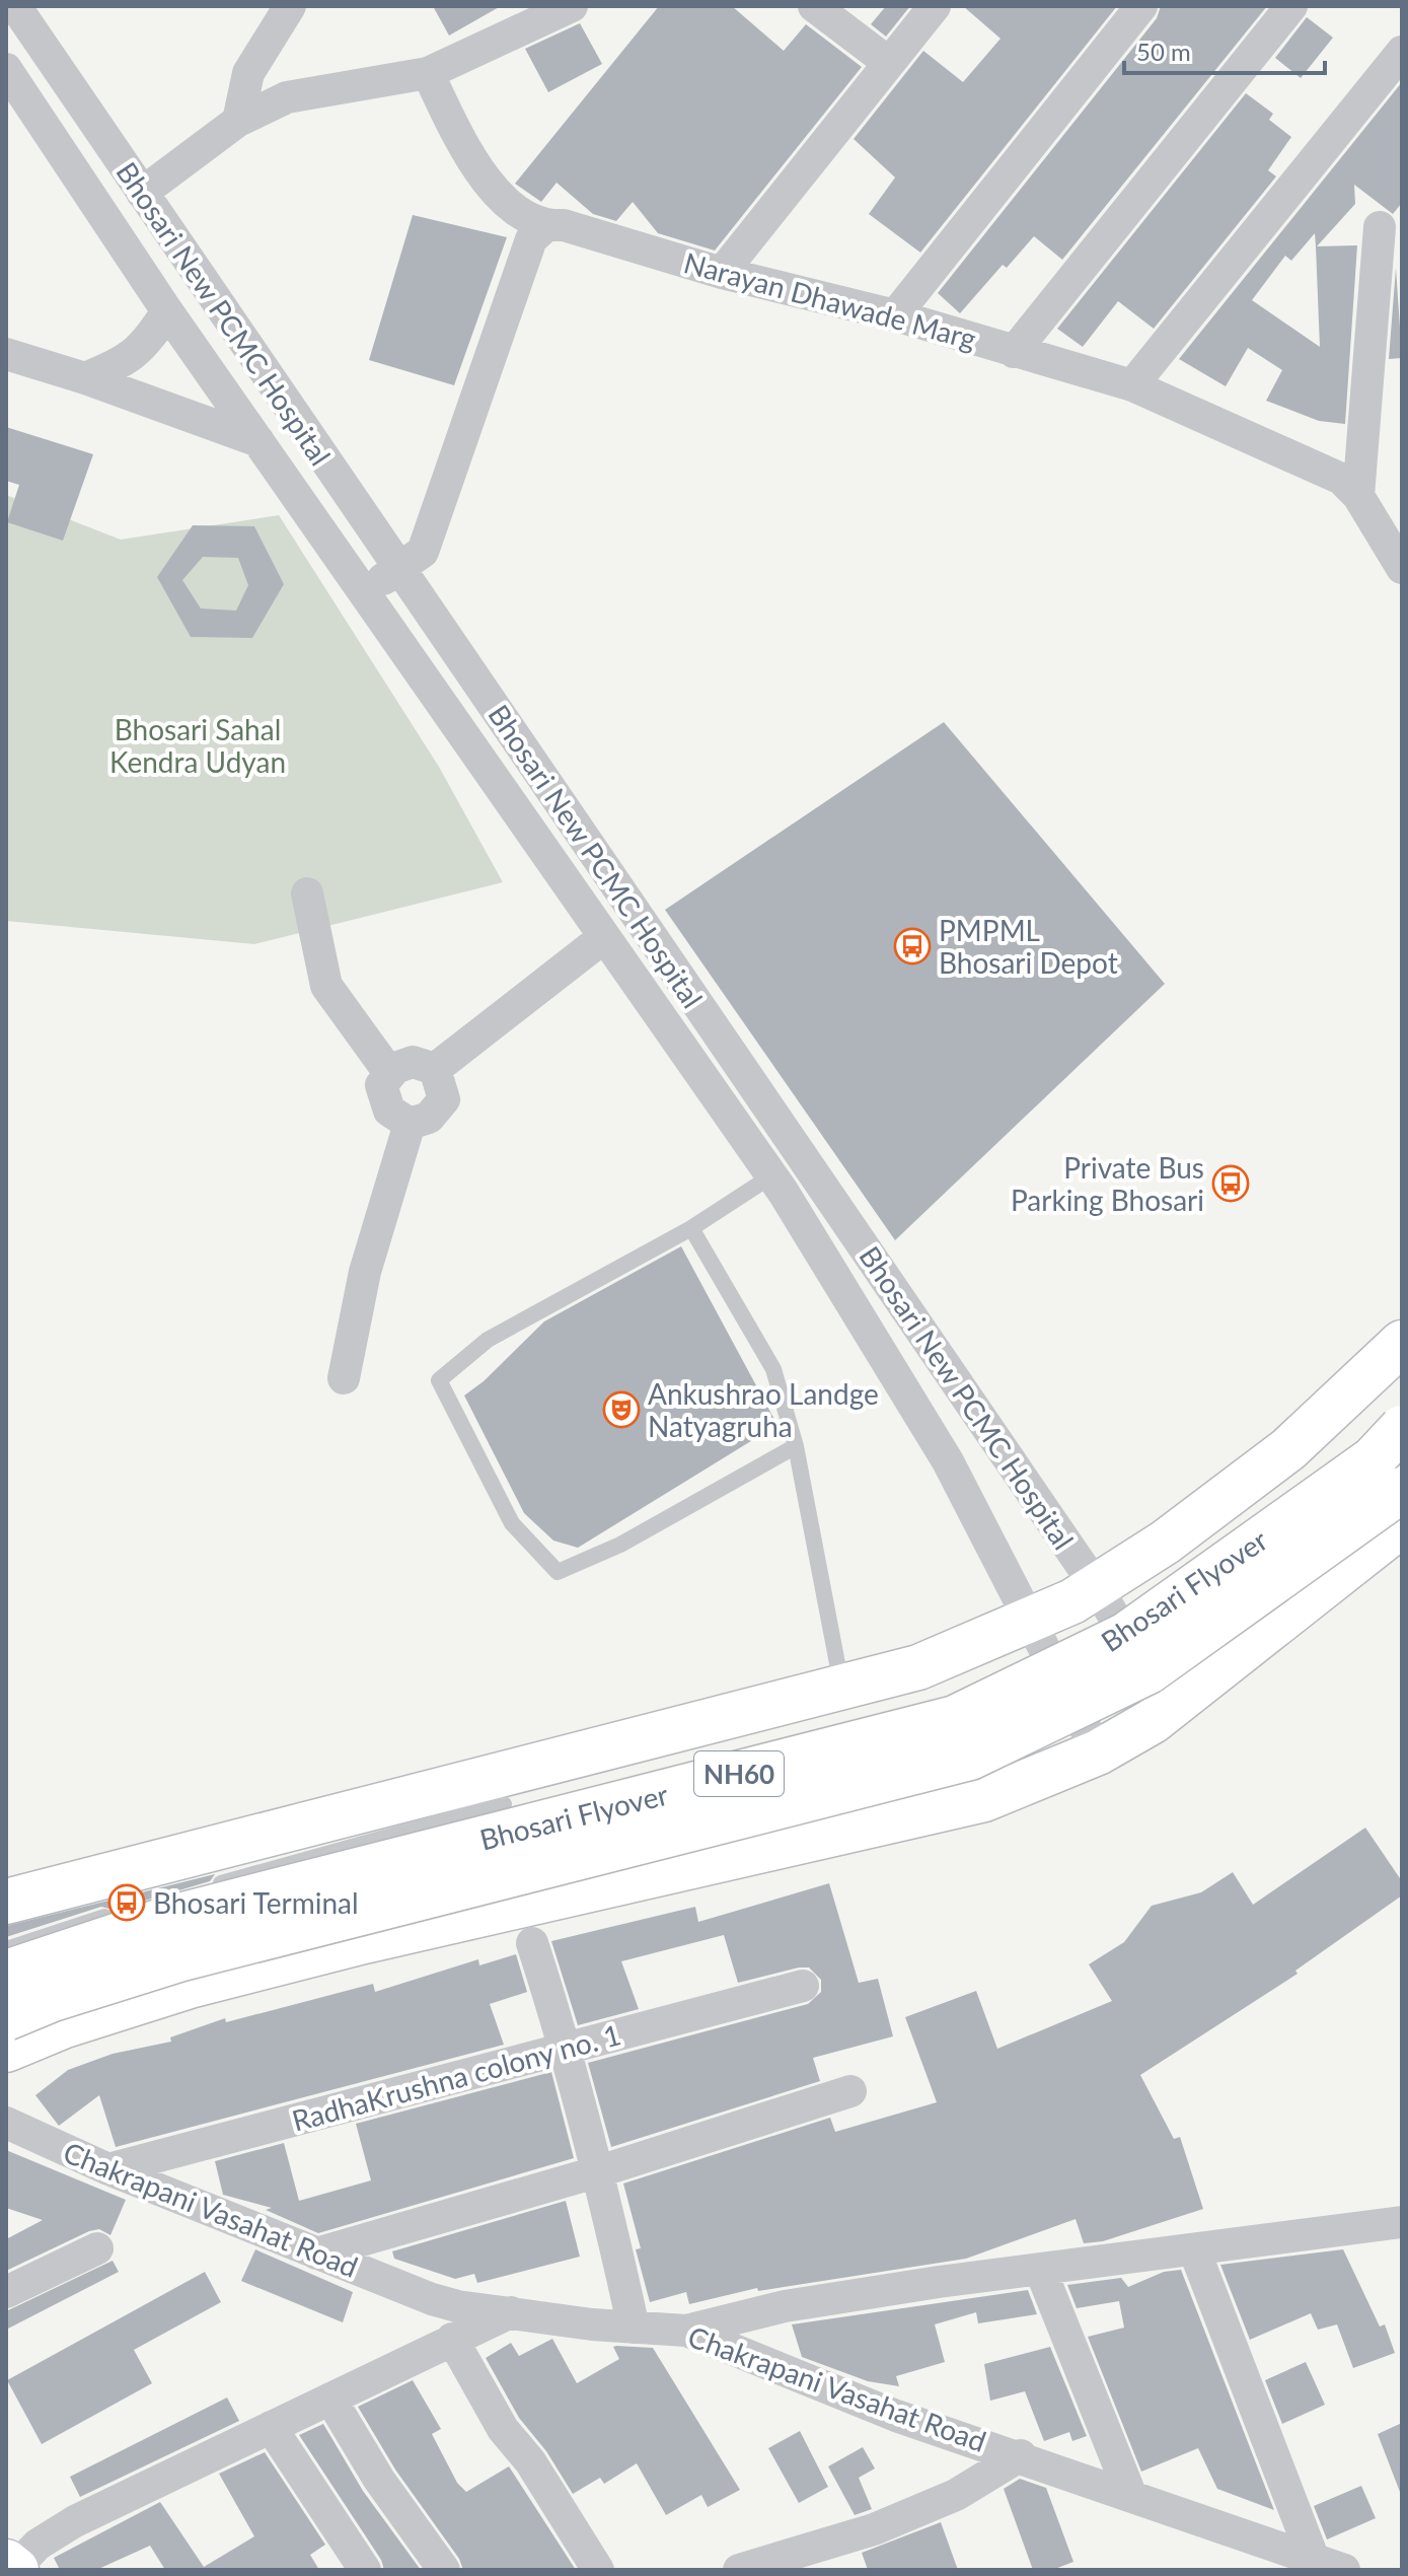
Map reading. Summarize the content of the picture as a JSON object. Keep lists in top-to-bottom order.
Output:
{
  "streets": {
    "main road": ["Bhosari Flyover", "NH60"],
    "street": [
      "Narayan Dhawade Marg",
      "Bhosari New PCMC Hospital",
      "RadhaKrushna colony no. 1",
      "Chakrapani Vasahat Road"
    ]
  },
  "crossings": [
    ["RadhaKrushna colony no. 1", "Chakrapani Vasahat Road"]
  ],
  "parks": ["Bhosari Sahal Kendra Udyan"],
  "places": {
    "bus stop": ["PMPML Bhosari Depot", "Private Bus Parking Bhosari", "Bhosari Terminal"],
    "theatre": ["Ankushrao Landge Natyagruha"]
  },
  "scale_bar": "50 m"
}
